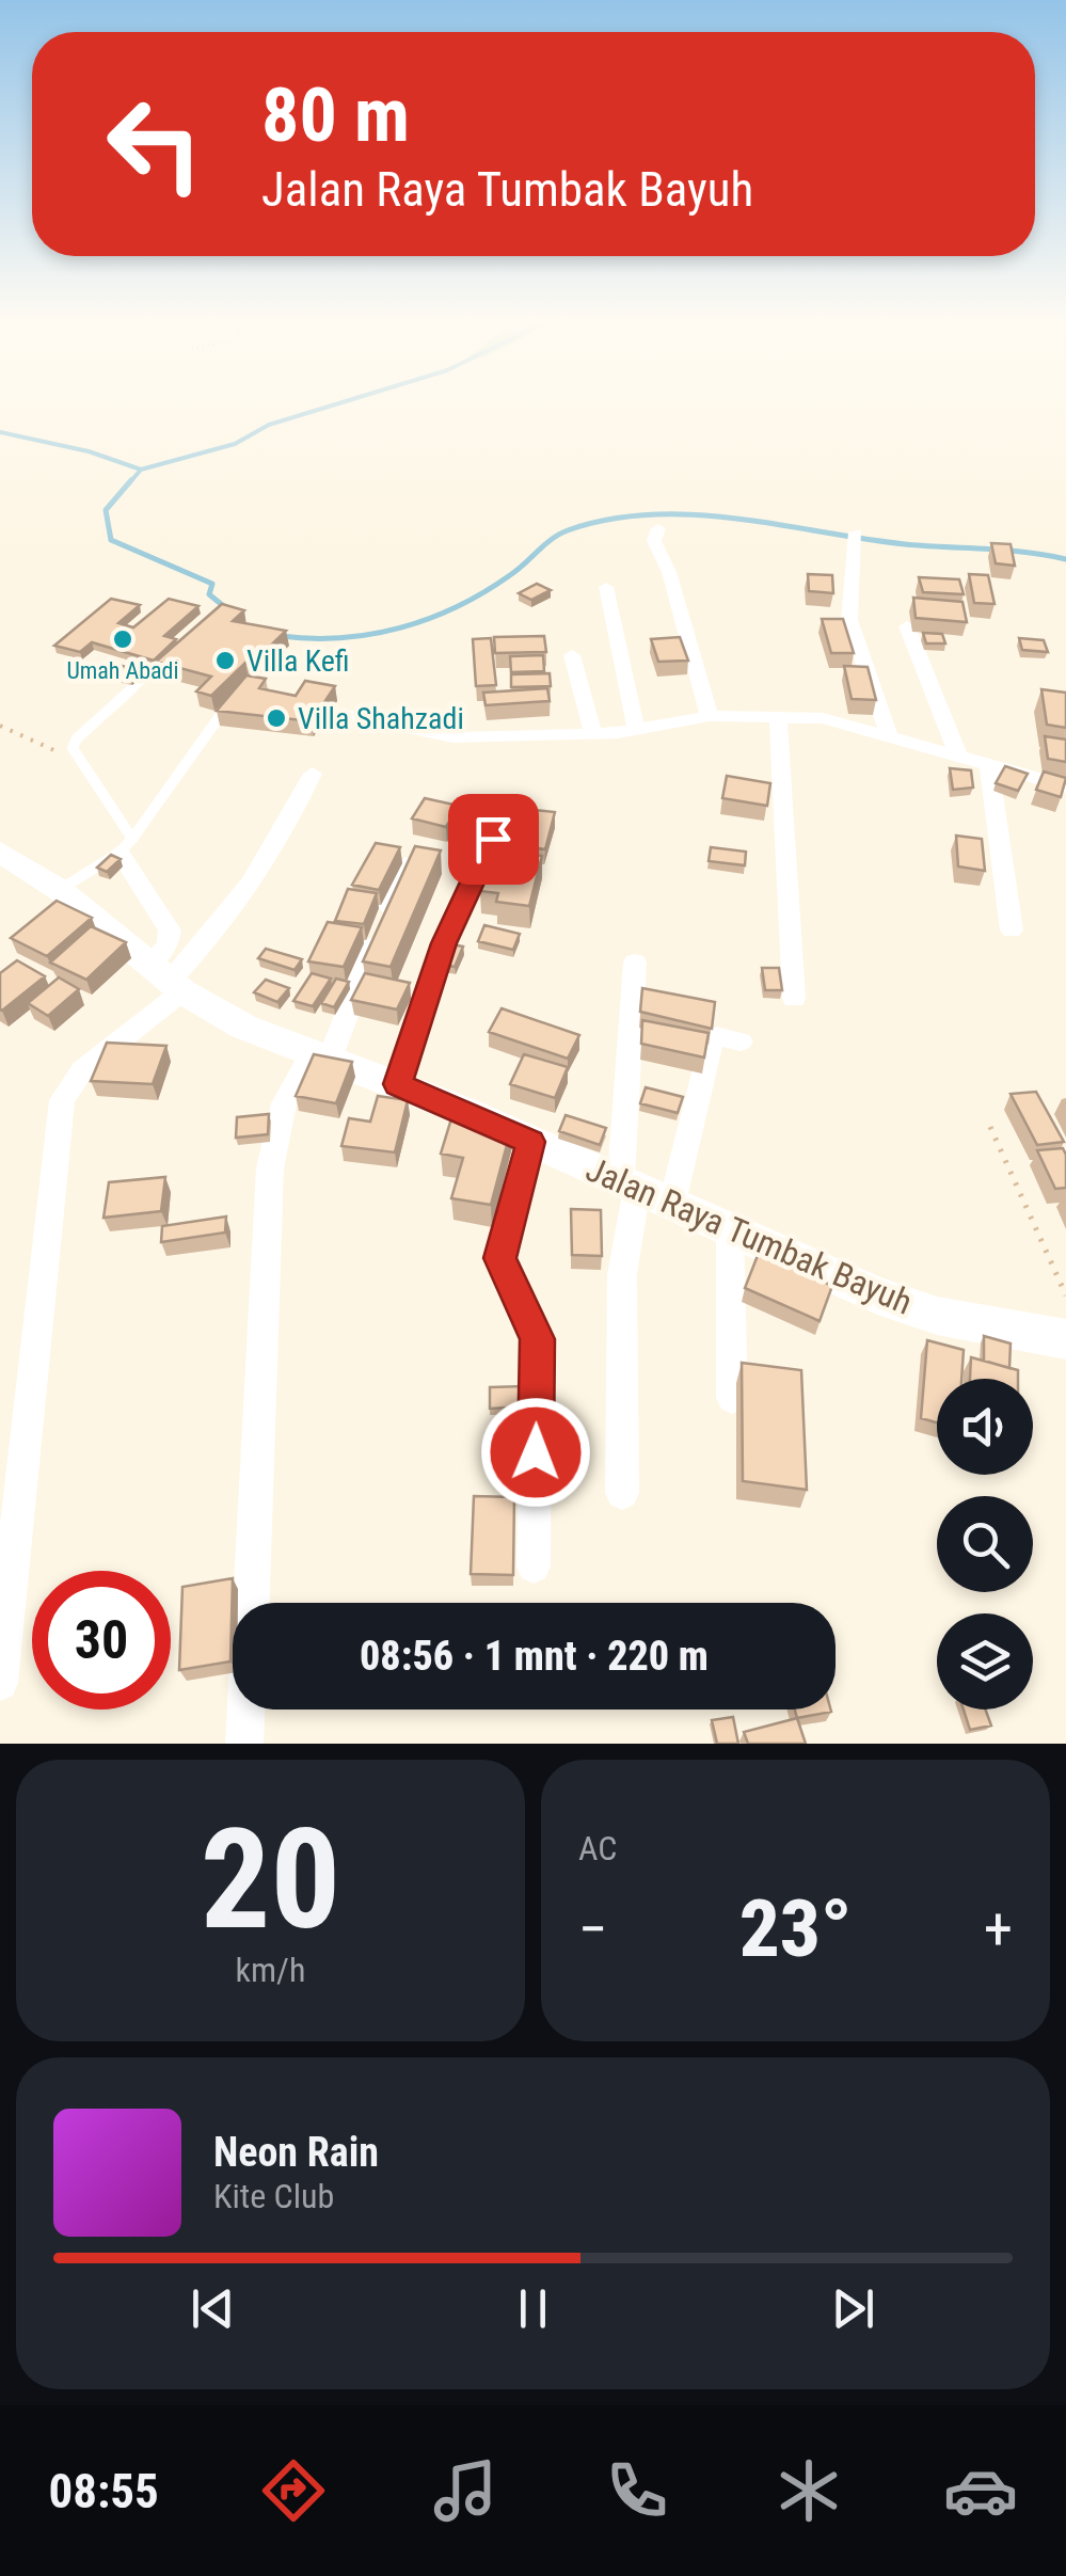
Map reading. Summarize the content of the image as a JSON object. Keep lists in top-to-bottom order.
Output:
{
  "streets": {
    "street": ["Jalan Raya Tumbak Bayuh"]
  },
  "places": ["Umah Abadi", "Villa Kefi", "Villa Shahzadi"],
  "page": {
    "turn": ["80 m", "Jalan Raya Tumbak Bayuh"],
    "limit": "30",
    "trip": "08:56 · 1 mnt · 220 m",
    "tile": [
      ["20", "km/h"],
      "AC"
    ],
    "heat": ["−", "23°", "+"],
    "song": ["Neon Rain", "Kite Club"],
    "tabs": "08:55"
  }
}
